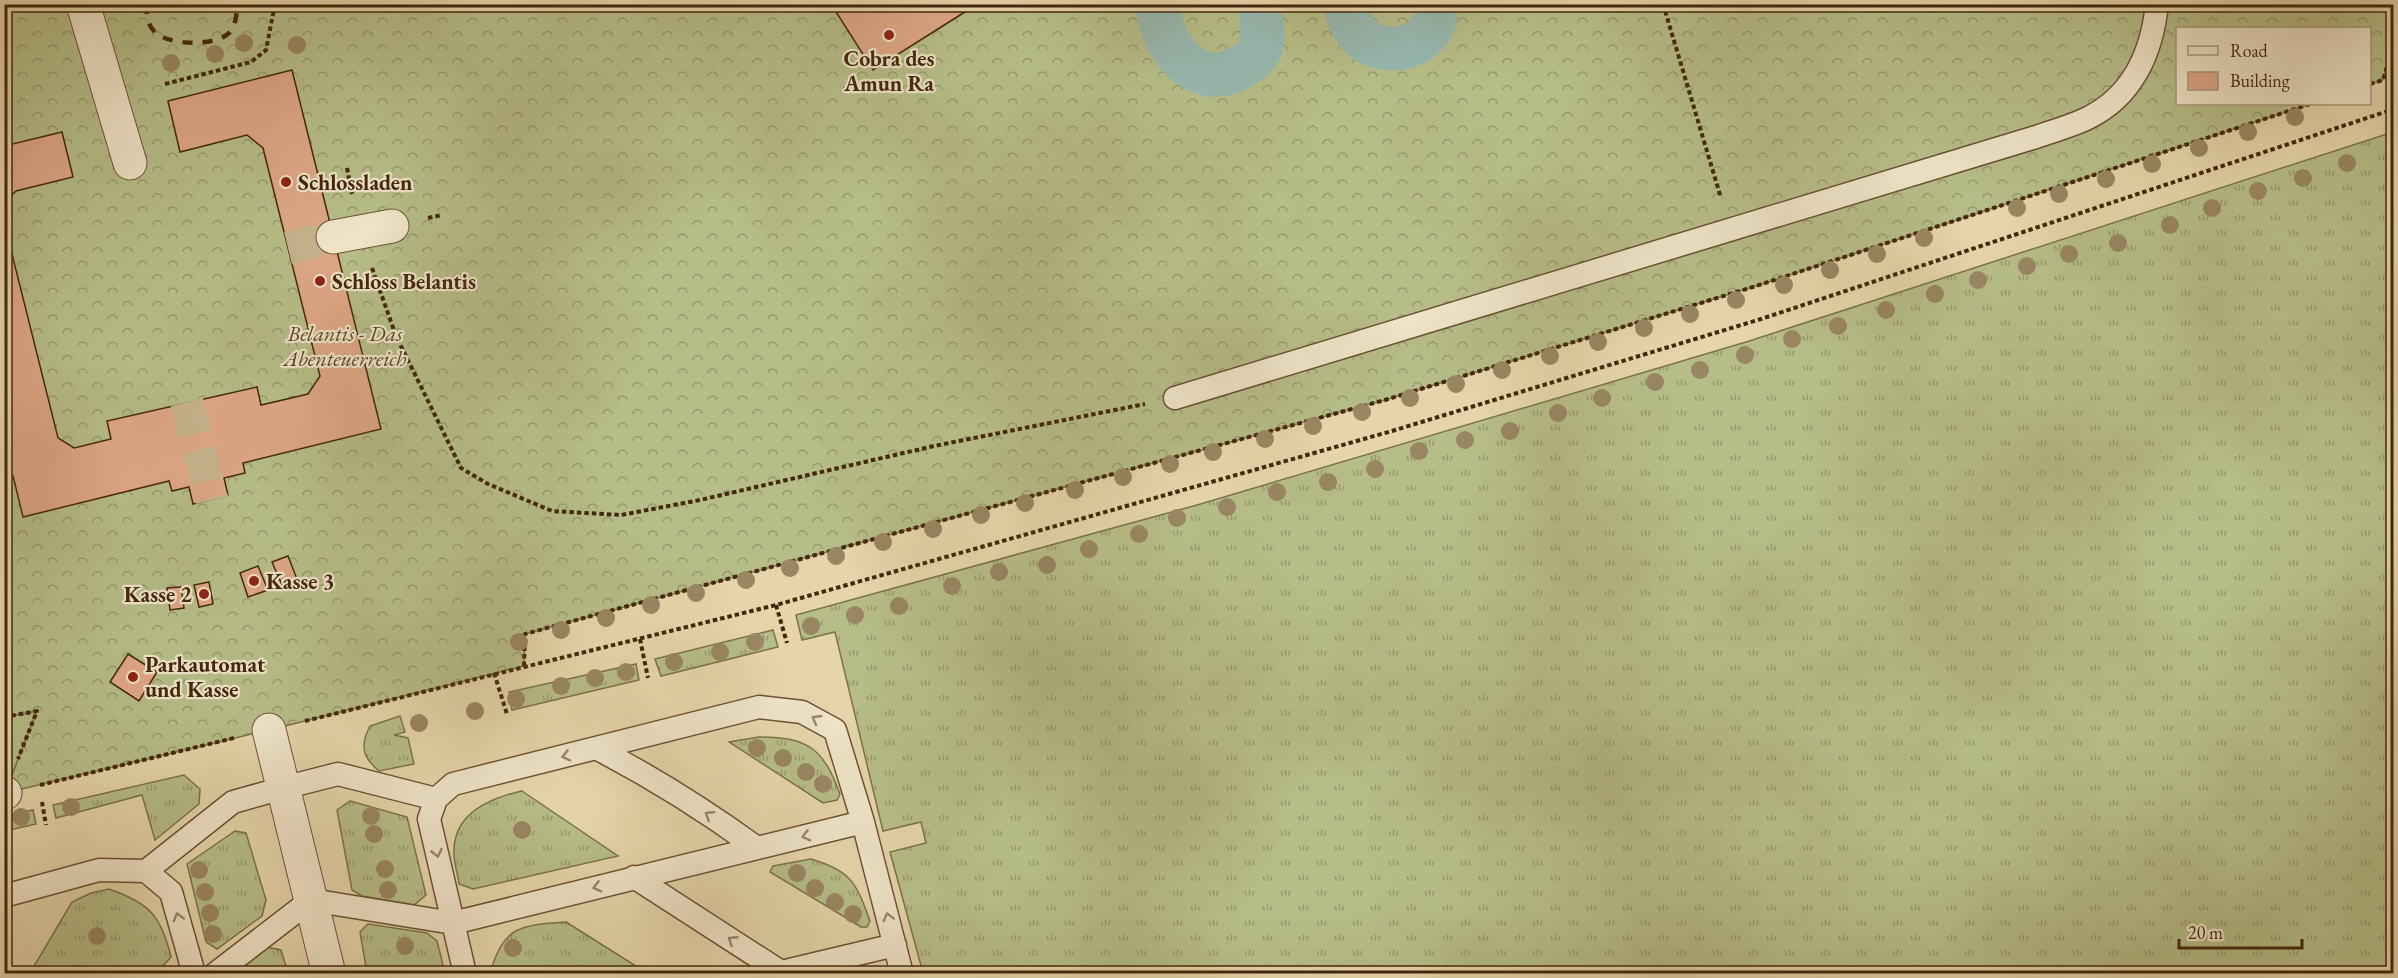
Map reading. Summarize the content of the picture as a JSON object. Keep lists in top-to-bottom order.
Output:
{
  "parks": ["Belantis - Das Abenteuerreich"],
  "places": [
    "Cobra des Amun Ra",
    "Schlossladen",
    "Schloss Belantis",
    "Kasse 3",
    "Kasse 2",
    "Parkautomat und Kasse"
  ],
  "legend": ["Road", "Building"],
  "scale_bar": "20 m"
}
